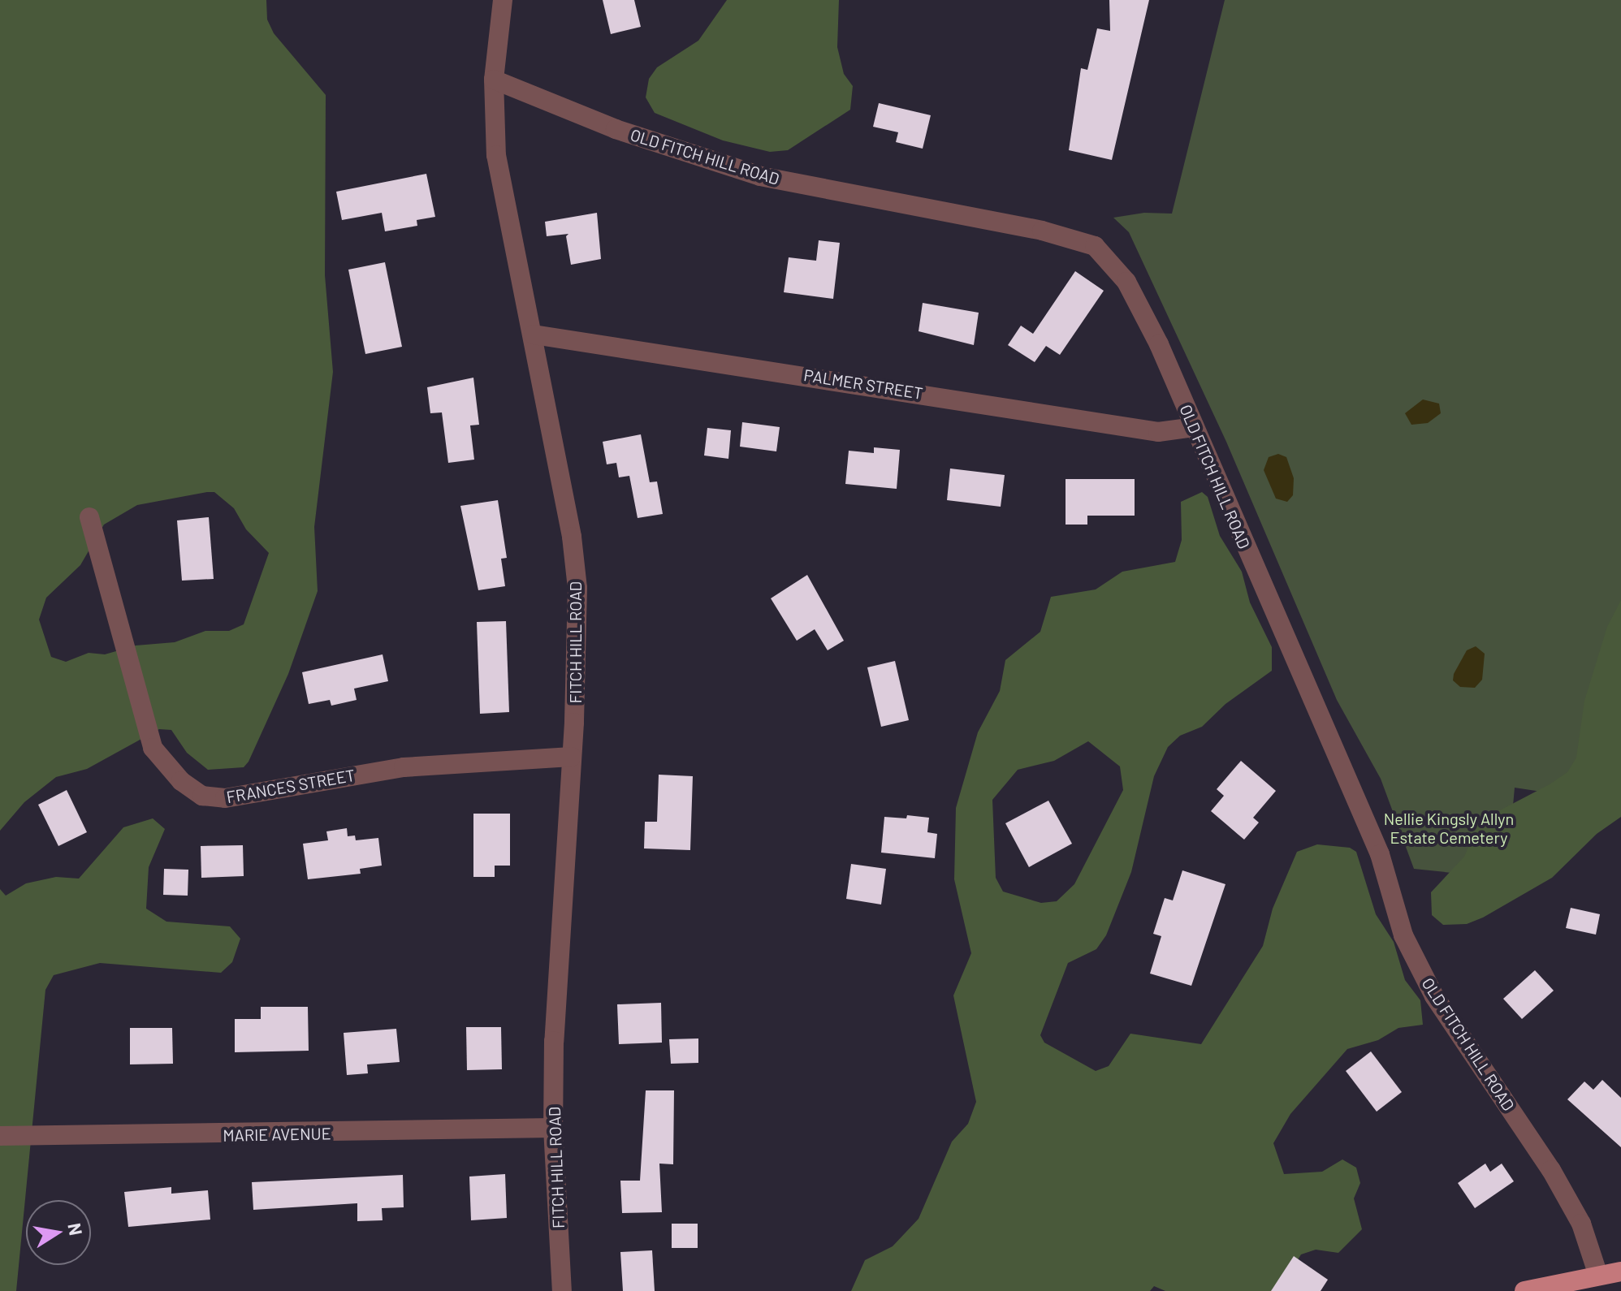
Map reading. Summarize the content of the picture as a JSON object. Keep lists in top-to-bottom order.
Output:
{
  "streets": {
    "street": [
      "OLD FITCH HILL ROAD",
      "PALMER STREET",
      "FITCH HILL ROAD",
      "FRANCES STREET",
      "MARIE AVENUE"
    ]
  },
  "crossings": [
    ["OLD FITCH HILL ROAD", "PALMER STREET"],
    ["OLD FITCH HILL ROAD", "FITCH HILL ROAD"],
    ["PALMER STREET", "FITCH HILL ROAD"],
    ["FITCH HILL ROAD", "FRANCES STREET"],
    ["FITCH HILL ROAD", "MARIE AVENUE"]
  ],
  "parks": ["Nellie Kingsly Allyn Estate Cemetery"],
  "north": "right"
}
